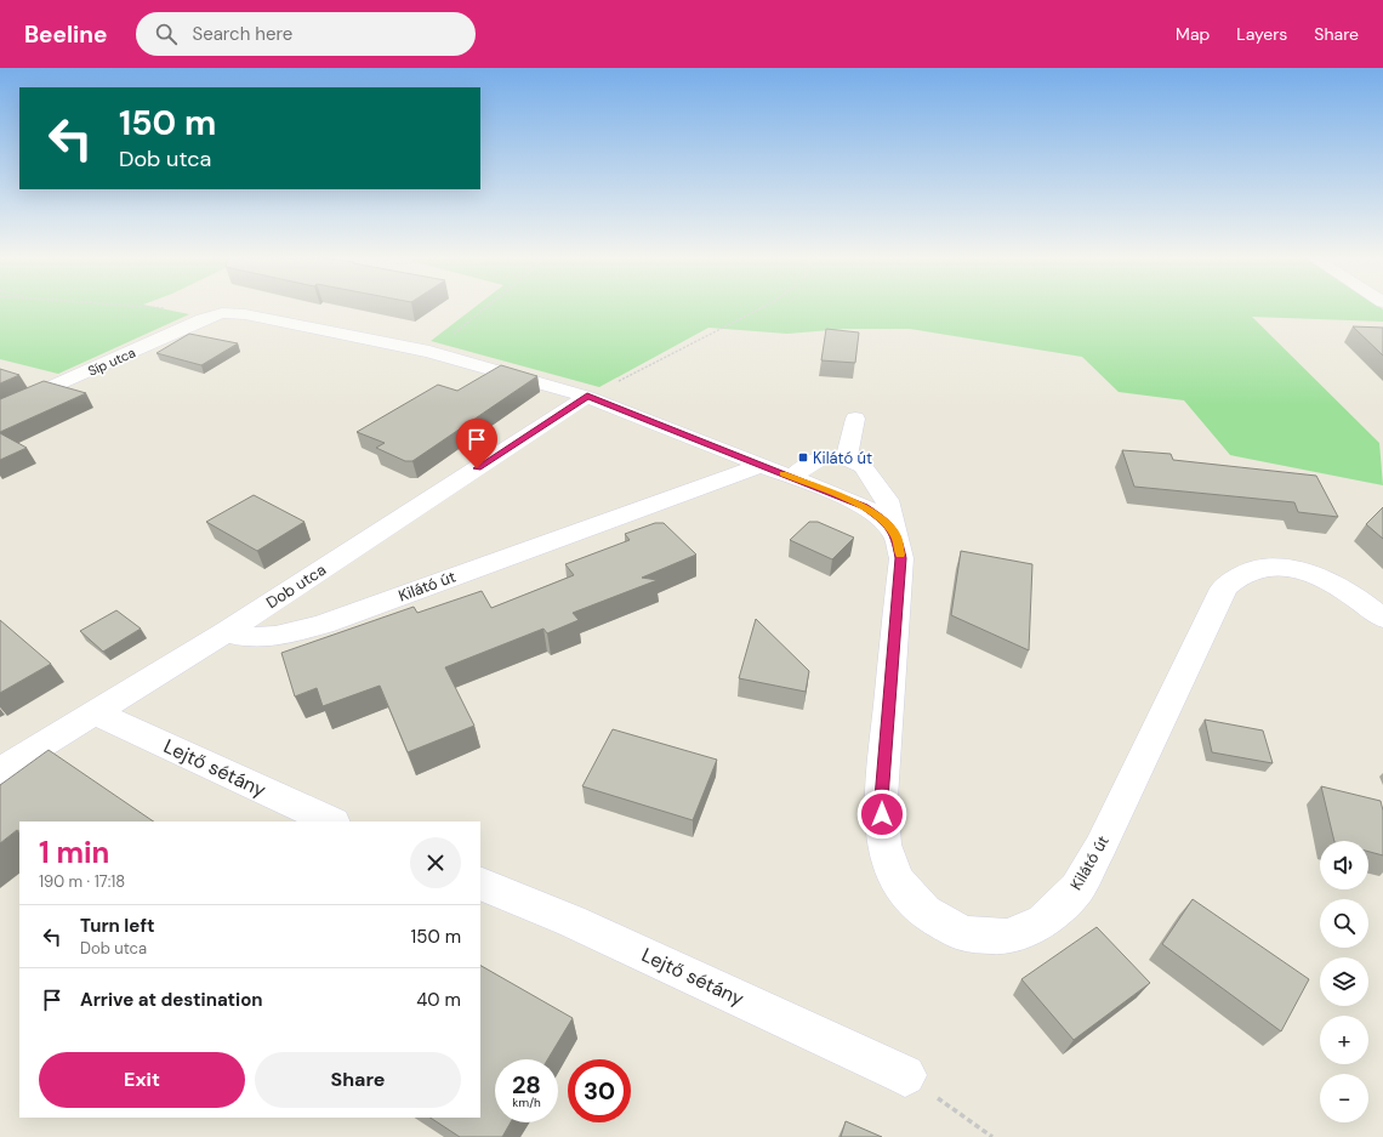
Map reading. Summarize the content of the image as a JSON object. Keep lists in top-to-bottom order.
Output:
{
  "streets": {
    "street": [
      "Síp utca",
      "Dob utca",
      "Kilátó út",
      "Lejtő sétány"
    ]
  },
  "crossings": [
    ["Dob utca", "Kilátó út"],
    ["Dob utca", "Lejtő sétány"]
  ],
  "places": {
    "transit": ["Kilátó út"]
  },
  "page": {
    "header": "Beeline",
    "search": "Search here",
    "nav": ["Map", "Layers", "Share"],
    "turn": ["150 m", "Dob utca"],
    "heading": ["1 min", "190 m · 17:18"],
    "map_buttons": ["+", "−"],
    "list": [
      {
        "name": "Turn left",
        "note": "Dob utca",
        "value": "150 m"
      },
      {
        "name": "Arrive at destination",
        "value": "40 m"
      }
    ],
    "buttons": ["Exit", "Share"],
    "speed": "28 km/h",
    "limit": "30"
  }
}
